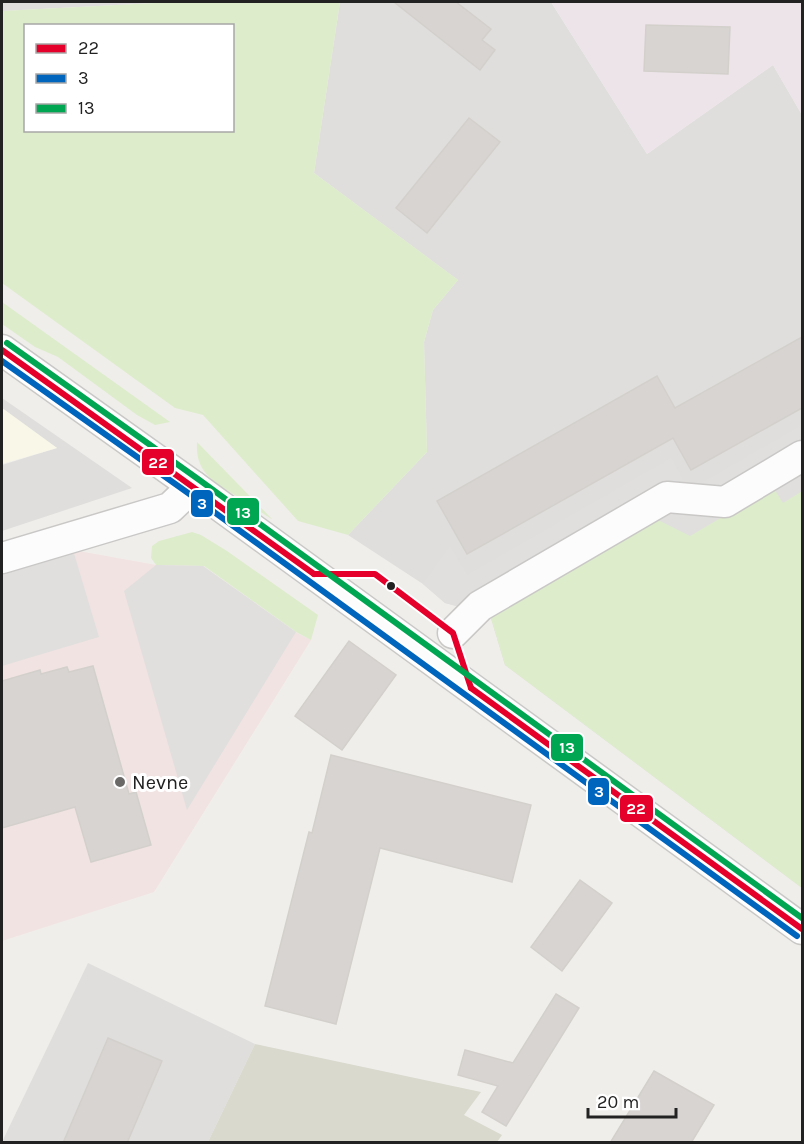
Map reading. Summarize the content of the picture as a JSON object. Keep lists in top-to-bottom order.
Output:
{
  "places": ["Nevne"],
  "lines": ["transit line 13", "transit line 22", "transit line 3"],
  "legend": ["22", "3", "13"],
  "scale_bar": "20 m"
}
